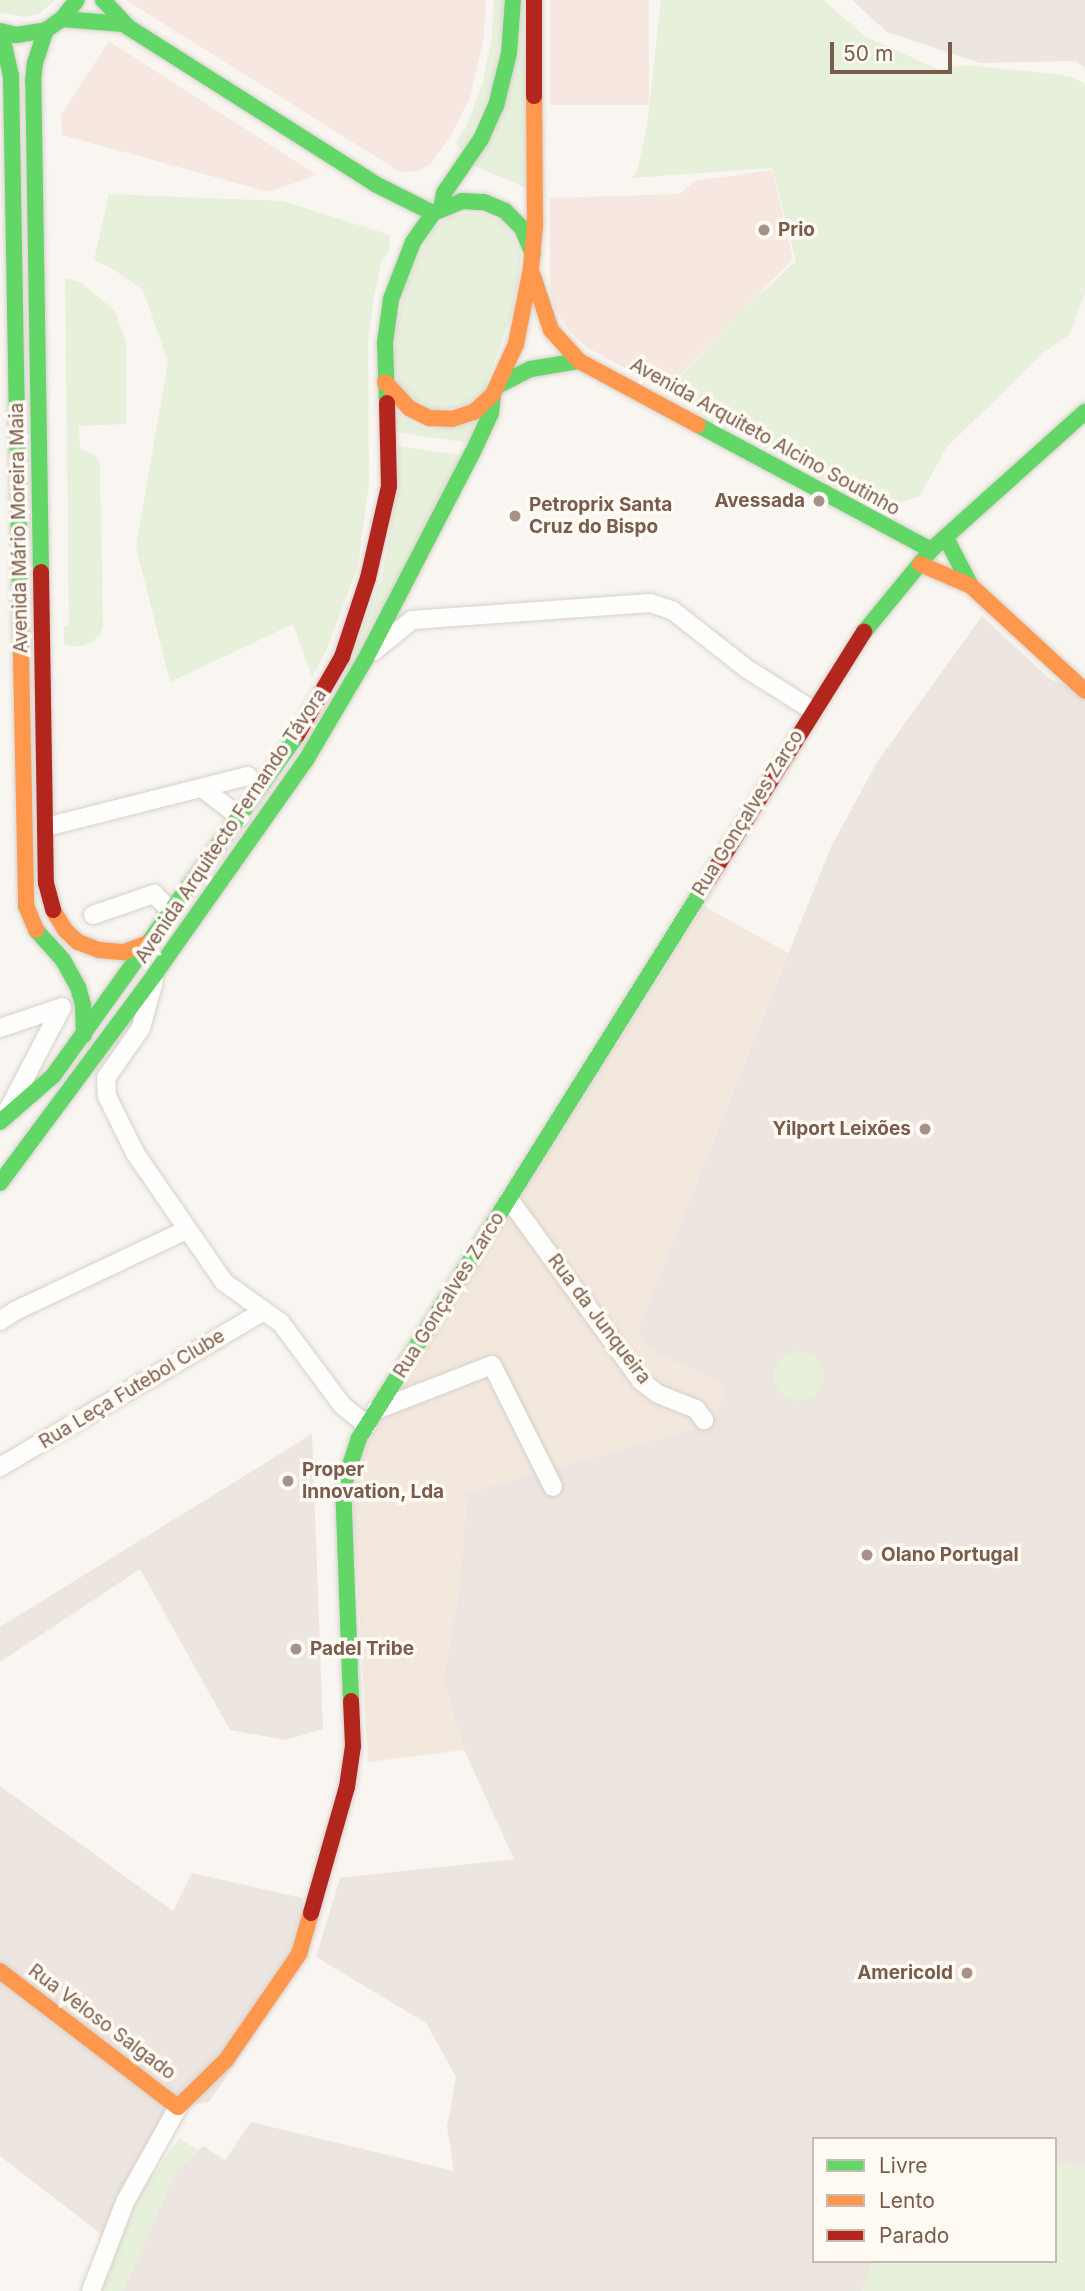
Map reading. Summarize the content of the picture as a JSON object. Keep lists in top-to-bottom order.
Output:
{
  "streets": {
    "main road": [
      "Avenida Arquiteto Alcino Soutinho",
      "Avenida Mário Moreira Maia",
      "Rua Gonçalves Zarco",
      "Avenida Arquitecto Fernando Távora",
      "Rua Veloso Salgado"
    ],
    "street": ["Rua da Junqueira", "Rua Leça Futebol Clube"]
  },
  "crossings": [
    ["Avenida Arquiteto Alcino Soutinho", "Rua Gonçalves Zarco"],
    ["Avenida Arquiteto Alcino Soutinho", "Avenida Arquitecto Fernando Távora"],
    ["Avenida Mário Moreira Maia", "Avenida Arquitecto Fernando Távora"],
    ["Rua Gonçalves Zarco", "Rua da Junqueira"],
    ["Rua Gonçalves Zarco", "Rua Veloso Salgado"]
  ],
  "places": [
    "Prio",
    "Avessada",
    "Petroprix Santa Cruz do Bispo",
    "Yilport Leixões",
    "Proper Innovation, Lda",
    "Olano Portugal",
    "Padel Tribe",
    "Americold"
  ],
  "legend": ["Livre", "Lento", "Parado"],
  "scale_bar": "50 m"
}
